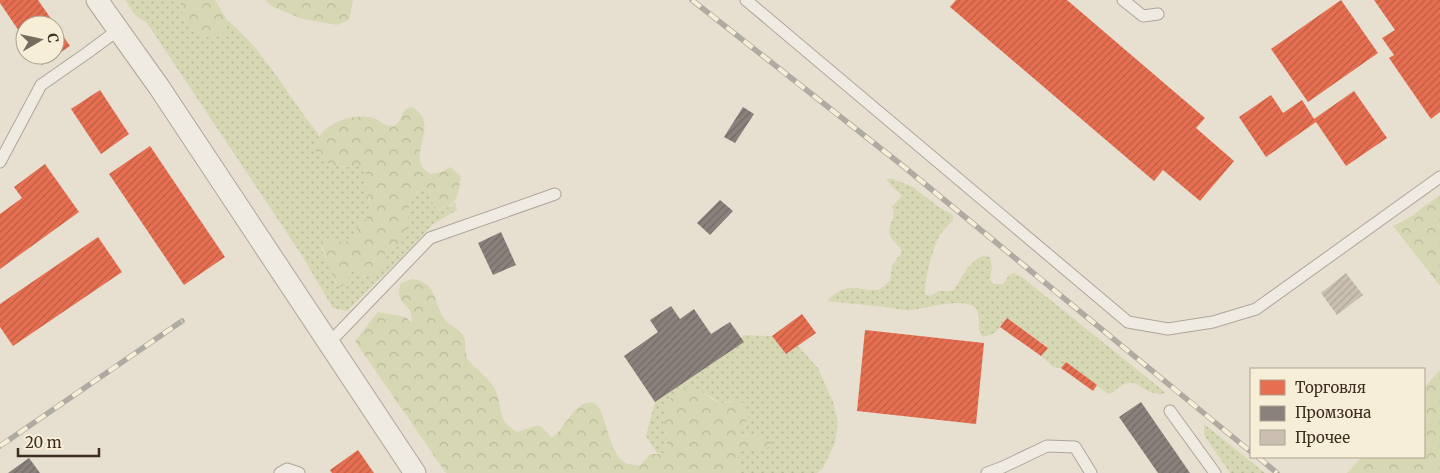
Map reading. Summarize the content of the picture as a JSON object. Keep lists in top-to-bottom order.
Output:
{
  "legend": ["Торговля", "Промзона", "Прочее"],
  "scale_bar": "20 m",
  "north": "right"
}
